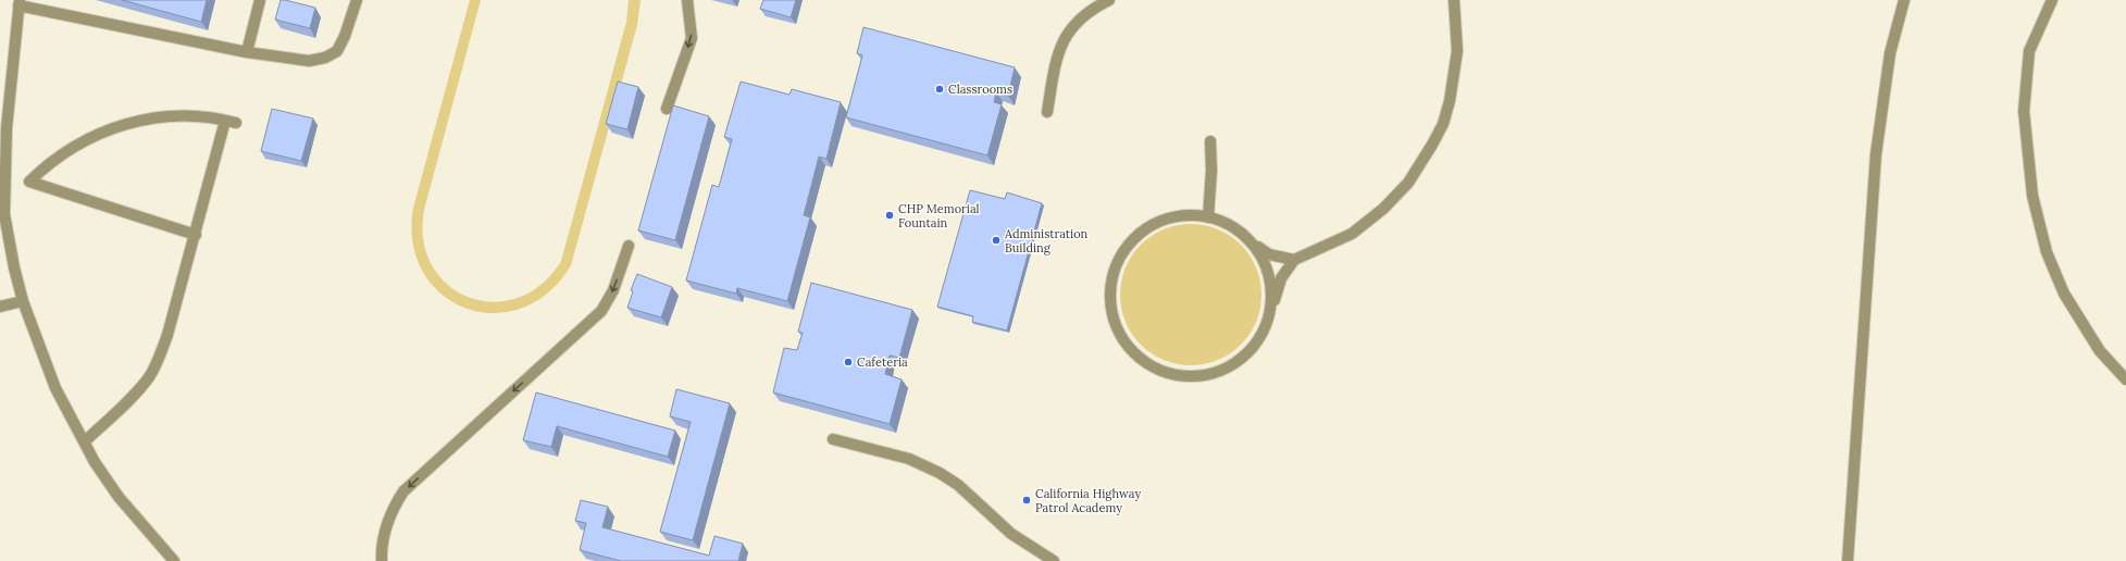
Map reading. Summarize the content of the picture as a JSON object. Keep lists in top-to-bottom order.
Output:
{
  "places": [
    "Classrooms",
    "CHP Memorial Fountain",
    "Administration Building",
    "Cafeteria",
    "California Highway Patrol Academy"
  ]
}
